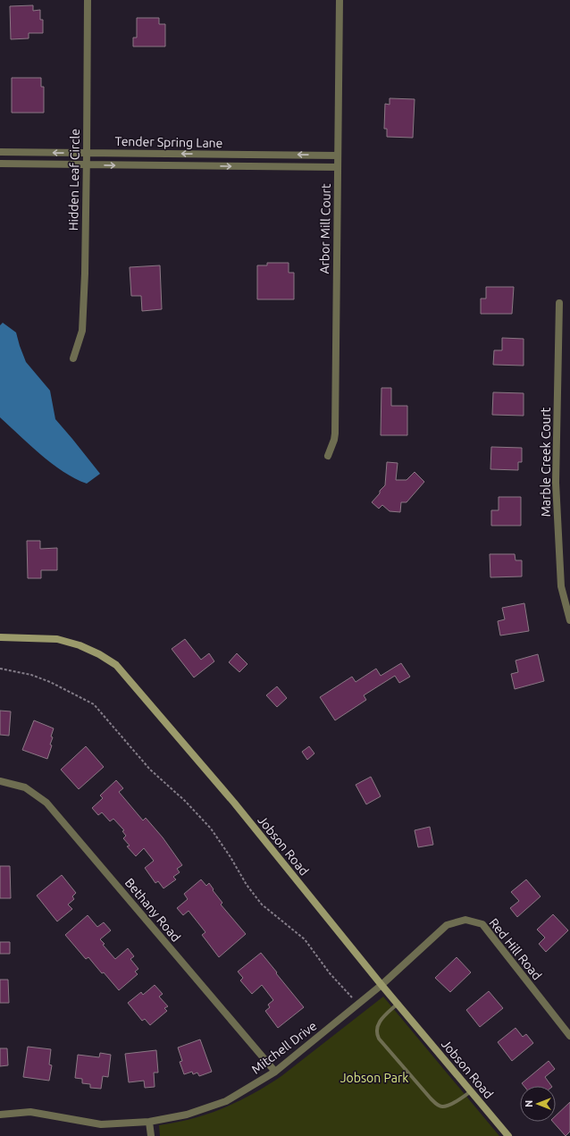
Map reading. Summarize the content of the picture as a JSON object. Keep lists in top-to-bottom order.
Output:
{
  "streets": {
    "street": [
      "Tender Spring Lane",
      "Hidden Leaf Circle",
      "Arbor Mill Court",
      "Marble Creek Court",
      "Jobson Road",
      "Bethany Road",
      "Red Hill Road",
      "Mitchell Drive"
    ]
  },
  "crossings": [
    ["Tender Spring Lane", "Hidden Leaf Circle"],
    ["Tender Spring Lane", "Arbor Mill Court"],
    ["Jobson Road", "Red Hill Road"],
    ["Jobson Road", "Mitchell Drive"],
    ["Bethany Road", "Mitchell Drive"],
    ["Red Hill Road", "Mitchell Drive"]
  ],
  "parks": ["Jobson Park"],
  "north": "left"
}
